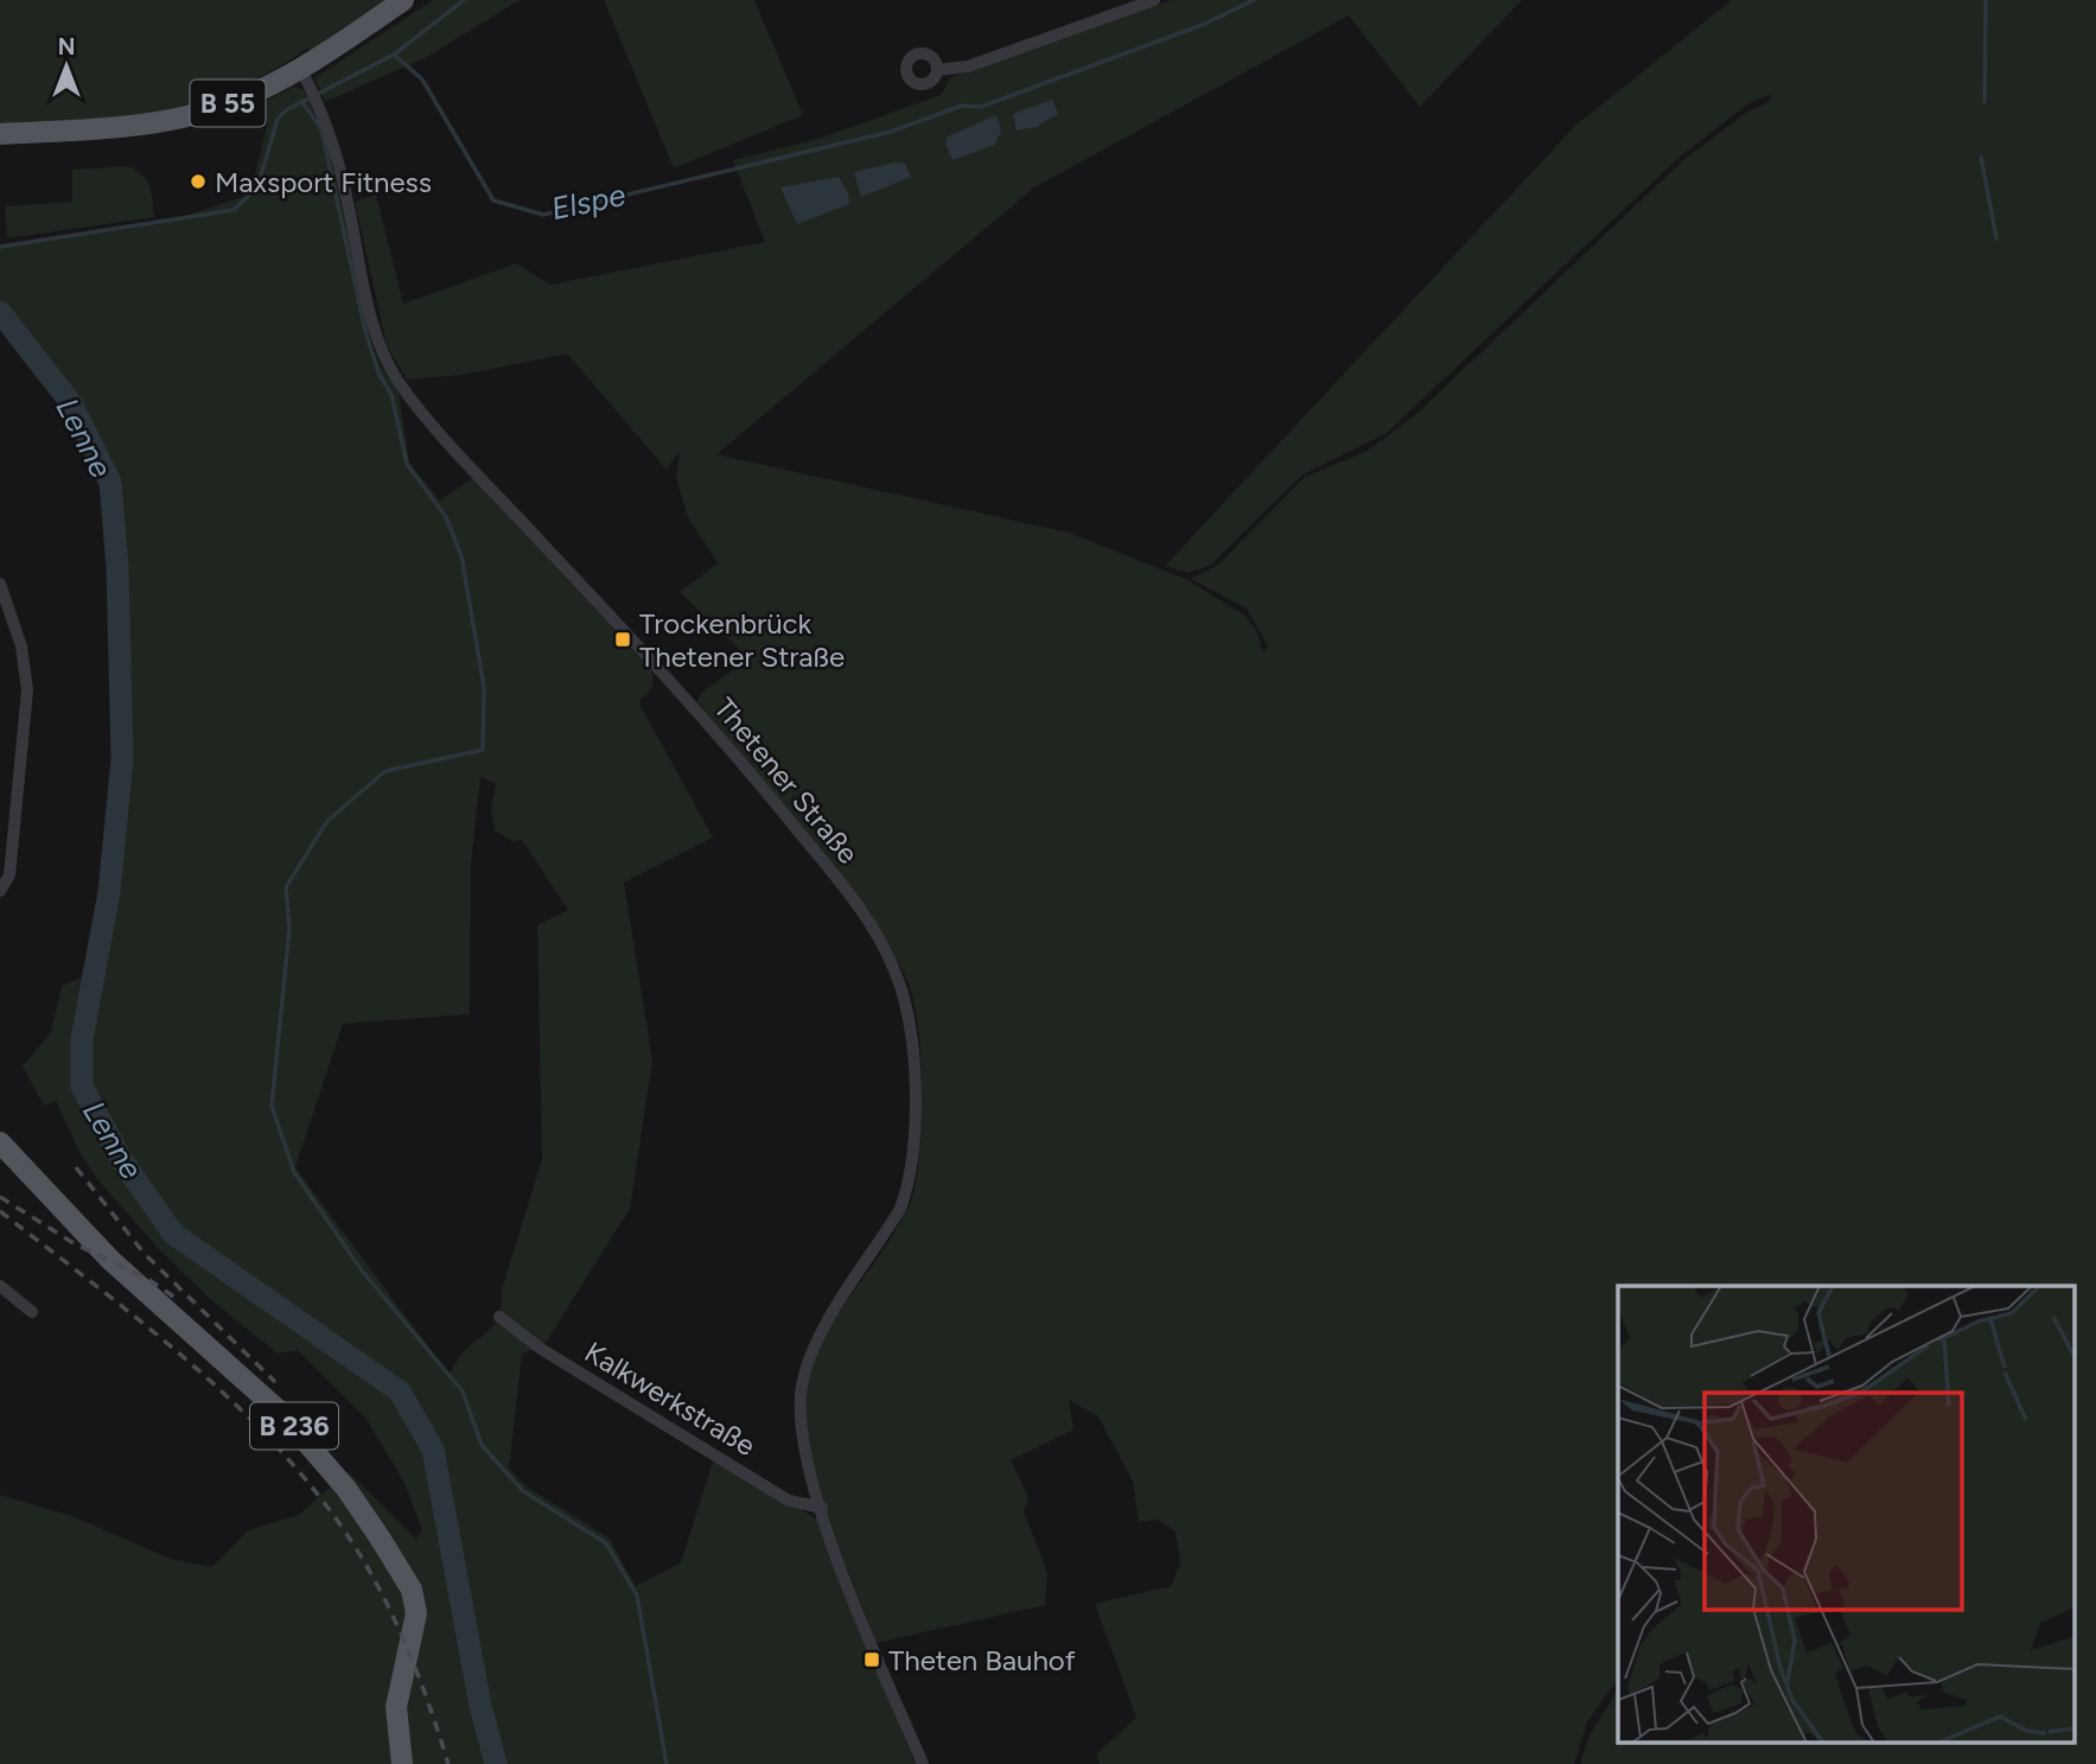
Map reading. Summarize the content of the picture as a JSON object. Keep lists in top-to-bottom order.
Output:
{
  "streets": {
    "main road": ["B 55", "B 236"],
    "street": ["Thetener Straße", "Kalkwerkstraße"]
  },
  "crossings": [
    ["B 55", "Thetener Straße"],
    ["Thetener Straße", "Kalkwerkstraße"]
  ],
  "water": ["Elspe", "Lenne"],
  "places": {
    "other": ["Maxsport Fitness"],
    "transit": ["Trockenbrück Thetener Straße", "Theten Bauhof"]
  },
  "north": "top"
}
